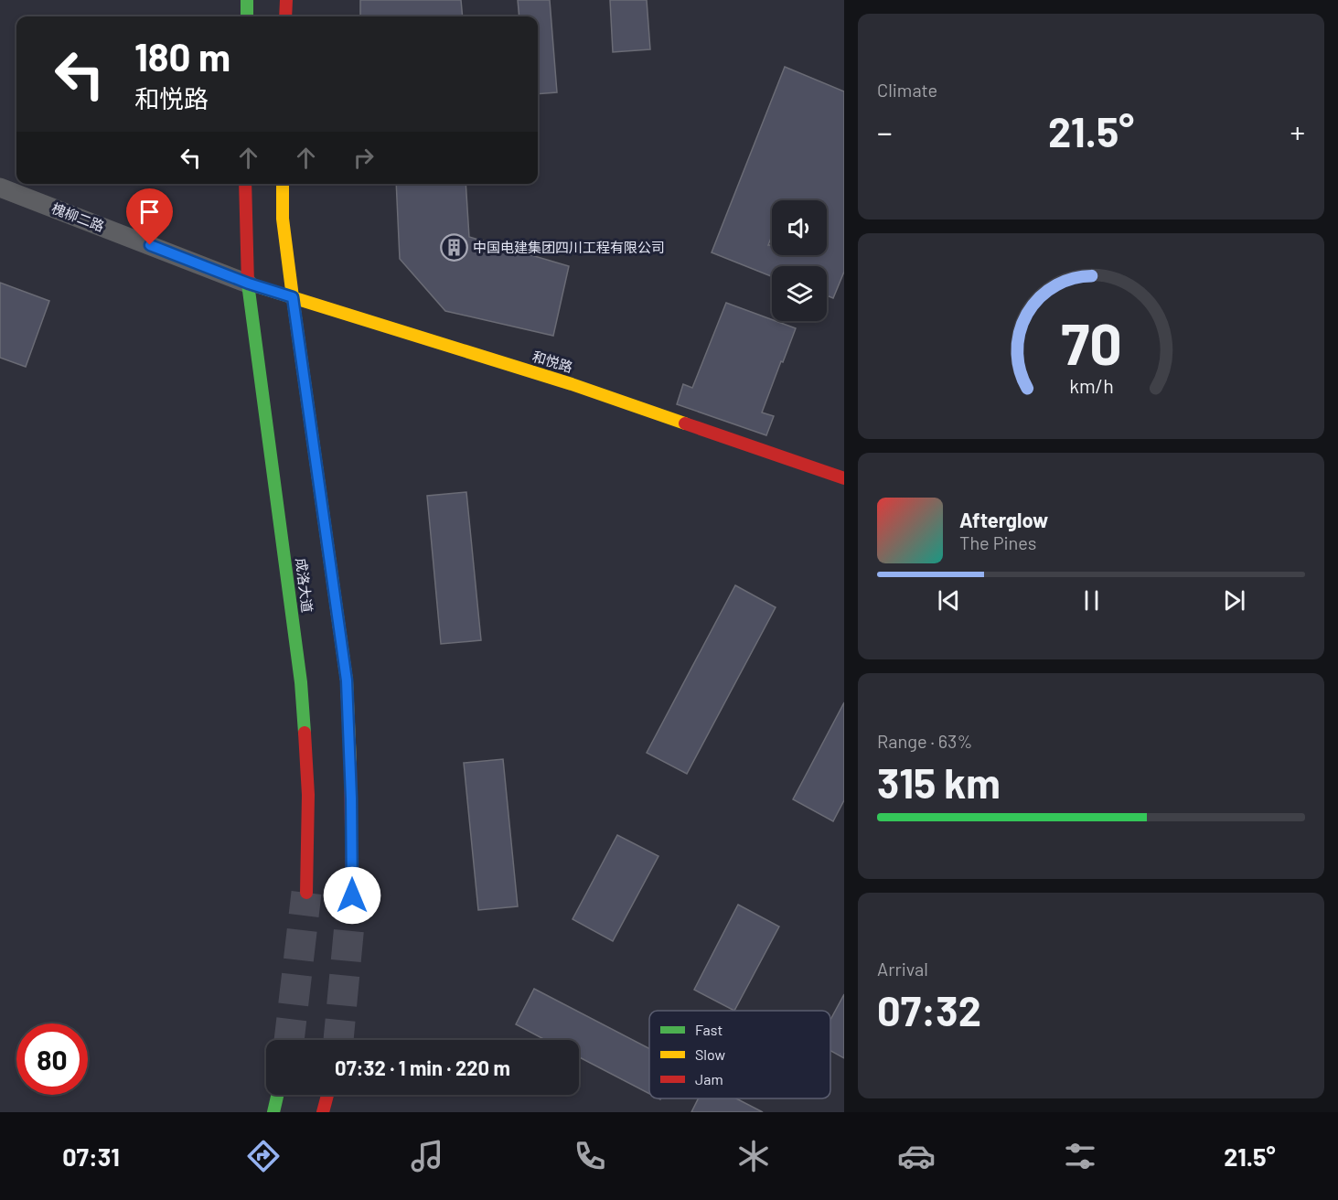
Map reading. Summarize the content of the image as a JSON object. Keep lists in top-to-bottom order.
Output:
{
  "streets": {
    "main road": ["和悦路", "成洛大道"],
    "street": ["槐柳二路"]
  },
  "crossings": [
    ["槐柳二路", "和悦路"],
    ["槐柳二路", "成洛大道"],
    ["和悦路", "成洛大道"]
  ],
  "places": {
    "building": ["中国电建集团四川工程有限公司"]
  },
  "legend": ["Fast", "Slow", "Jam"],
  "page": {
    "tile": [
      "Climate",
      ["Range · 63%", "315 km"],
      ["Arrival", "07:32"]
    ],
    "turn": ["180 m", "和悦路"],
    "heat": ["−", "21.5°", "+"],
    "song": ["Afterglow", "The Pines"],
    "limit": "80",
    "trip": "07:32 · 1 min · 220 m",
    "tabs": ["07:31", "21.5°"],
    "gauge": ["70", "km/h"]
  }
}
